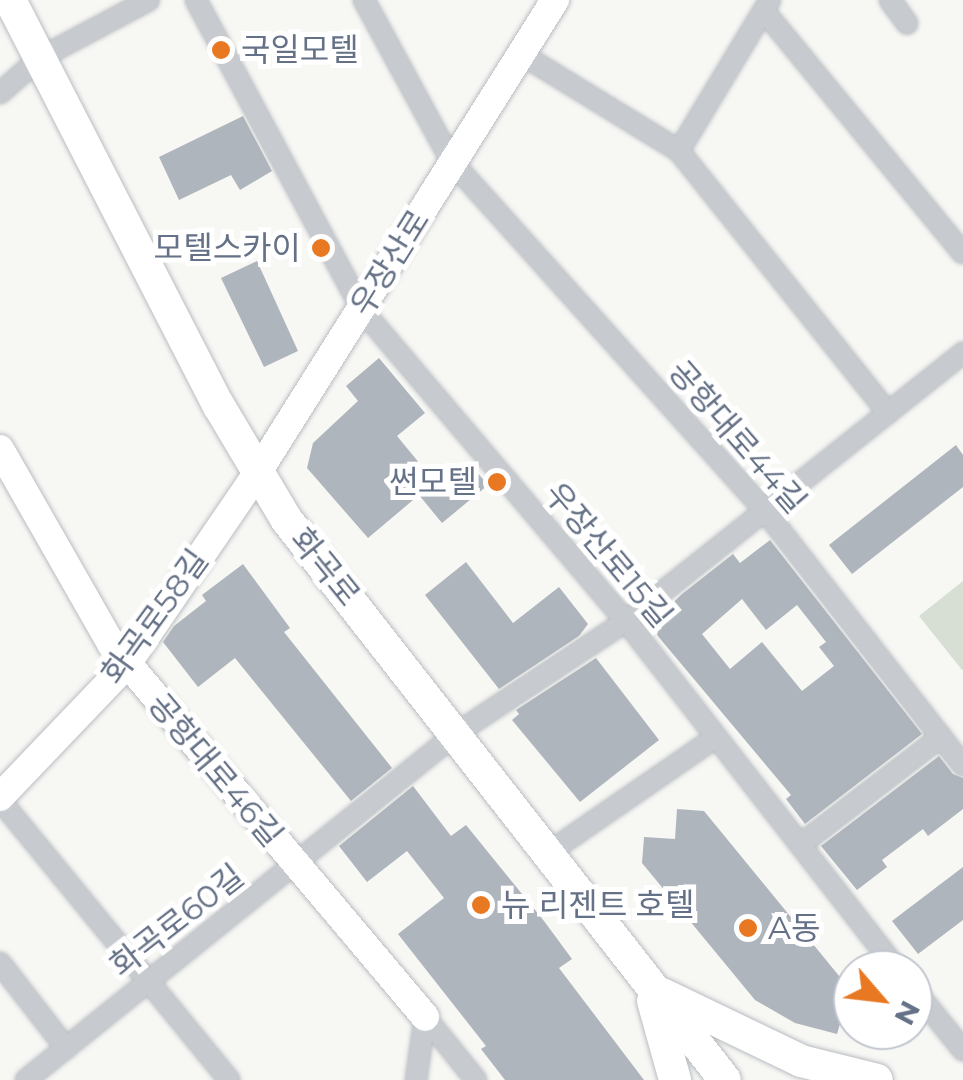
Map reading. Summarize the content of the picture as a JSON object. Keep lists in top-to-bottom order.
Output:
{
  "streets": {
    "main road": ["화곡로"],
    "street": [
      "우장산로",
      "공항대로44길",
      "우장산로15길",
      "화곡로58길",
      "공항대로46길",
      "화곡로60길"
    ]
  },
  "crossings": [
    ["우장산로", "공항대로44길"],
    ["우장산로", "우장산로15길"],
    ["우장산로", "화곡로"],
    ["우장산로", "화곡로58길"],
    ["공항대로44길", "화곡로60길"],
    ["우장산로15길", "화곡로60길"],
    ["화곡로", "화곡로58길"],
    ["화곡로", "화곡로60길"],
    ["화곡로58길", "공항대로46길"],
    ["화곡로58길", "화곡로60길"],
    ["공항대로46길", "화곡로60길"]
  ],
  "places": [
    "국일모텔",
    "모텔스카이",
    "썬모텔",
    "뉴 리젠트 호텔",
    "A동"
  ],
  "north": "bottom right"
}
